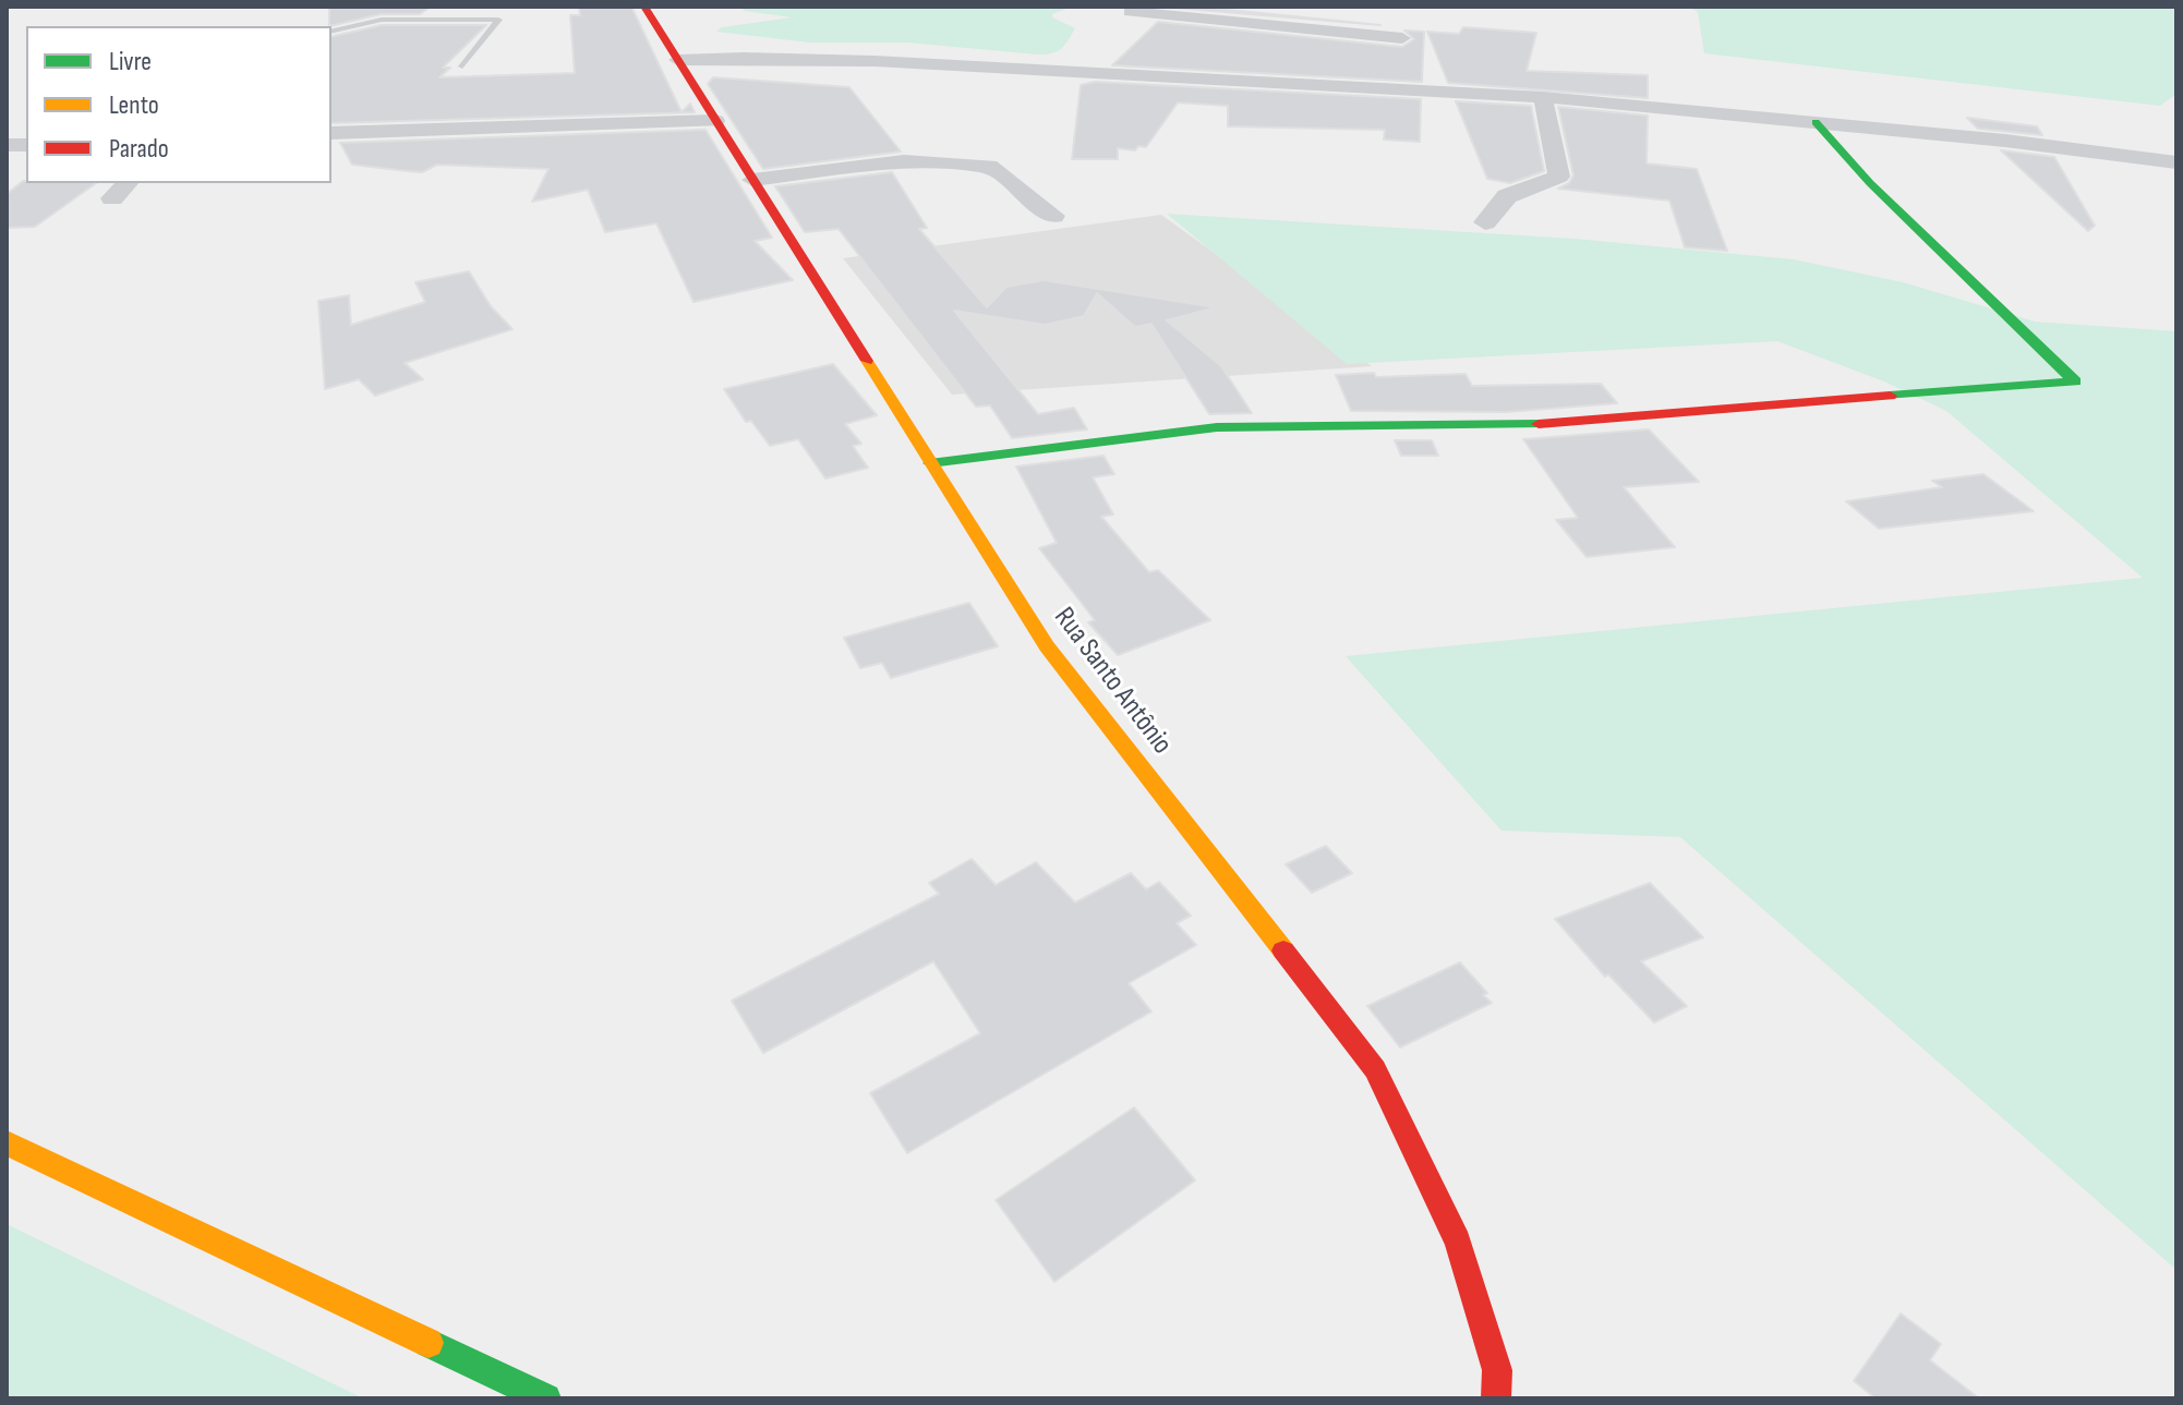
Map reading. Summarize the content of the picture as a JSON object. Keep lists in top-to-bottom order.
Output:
{
  "streets": {
    "street": ["Rua Santo Antônio"]
  },
  "legend": ["Livre", "Lento", "Parado"]
}
